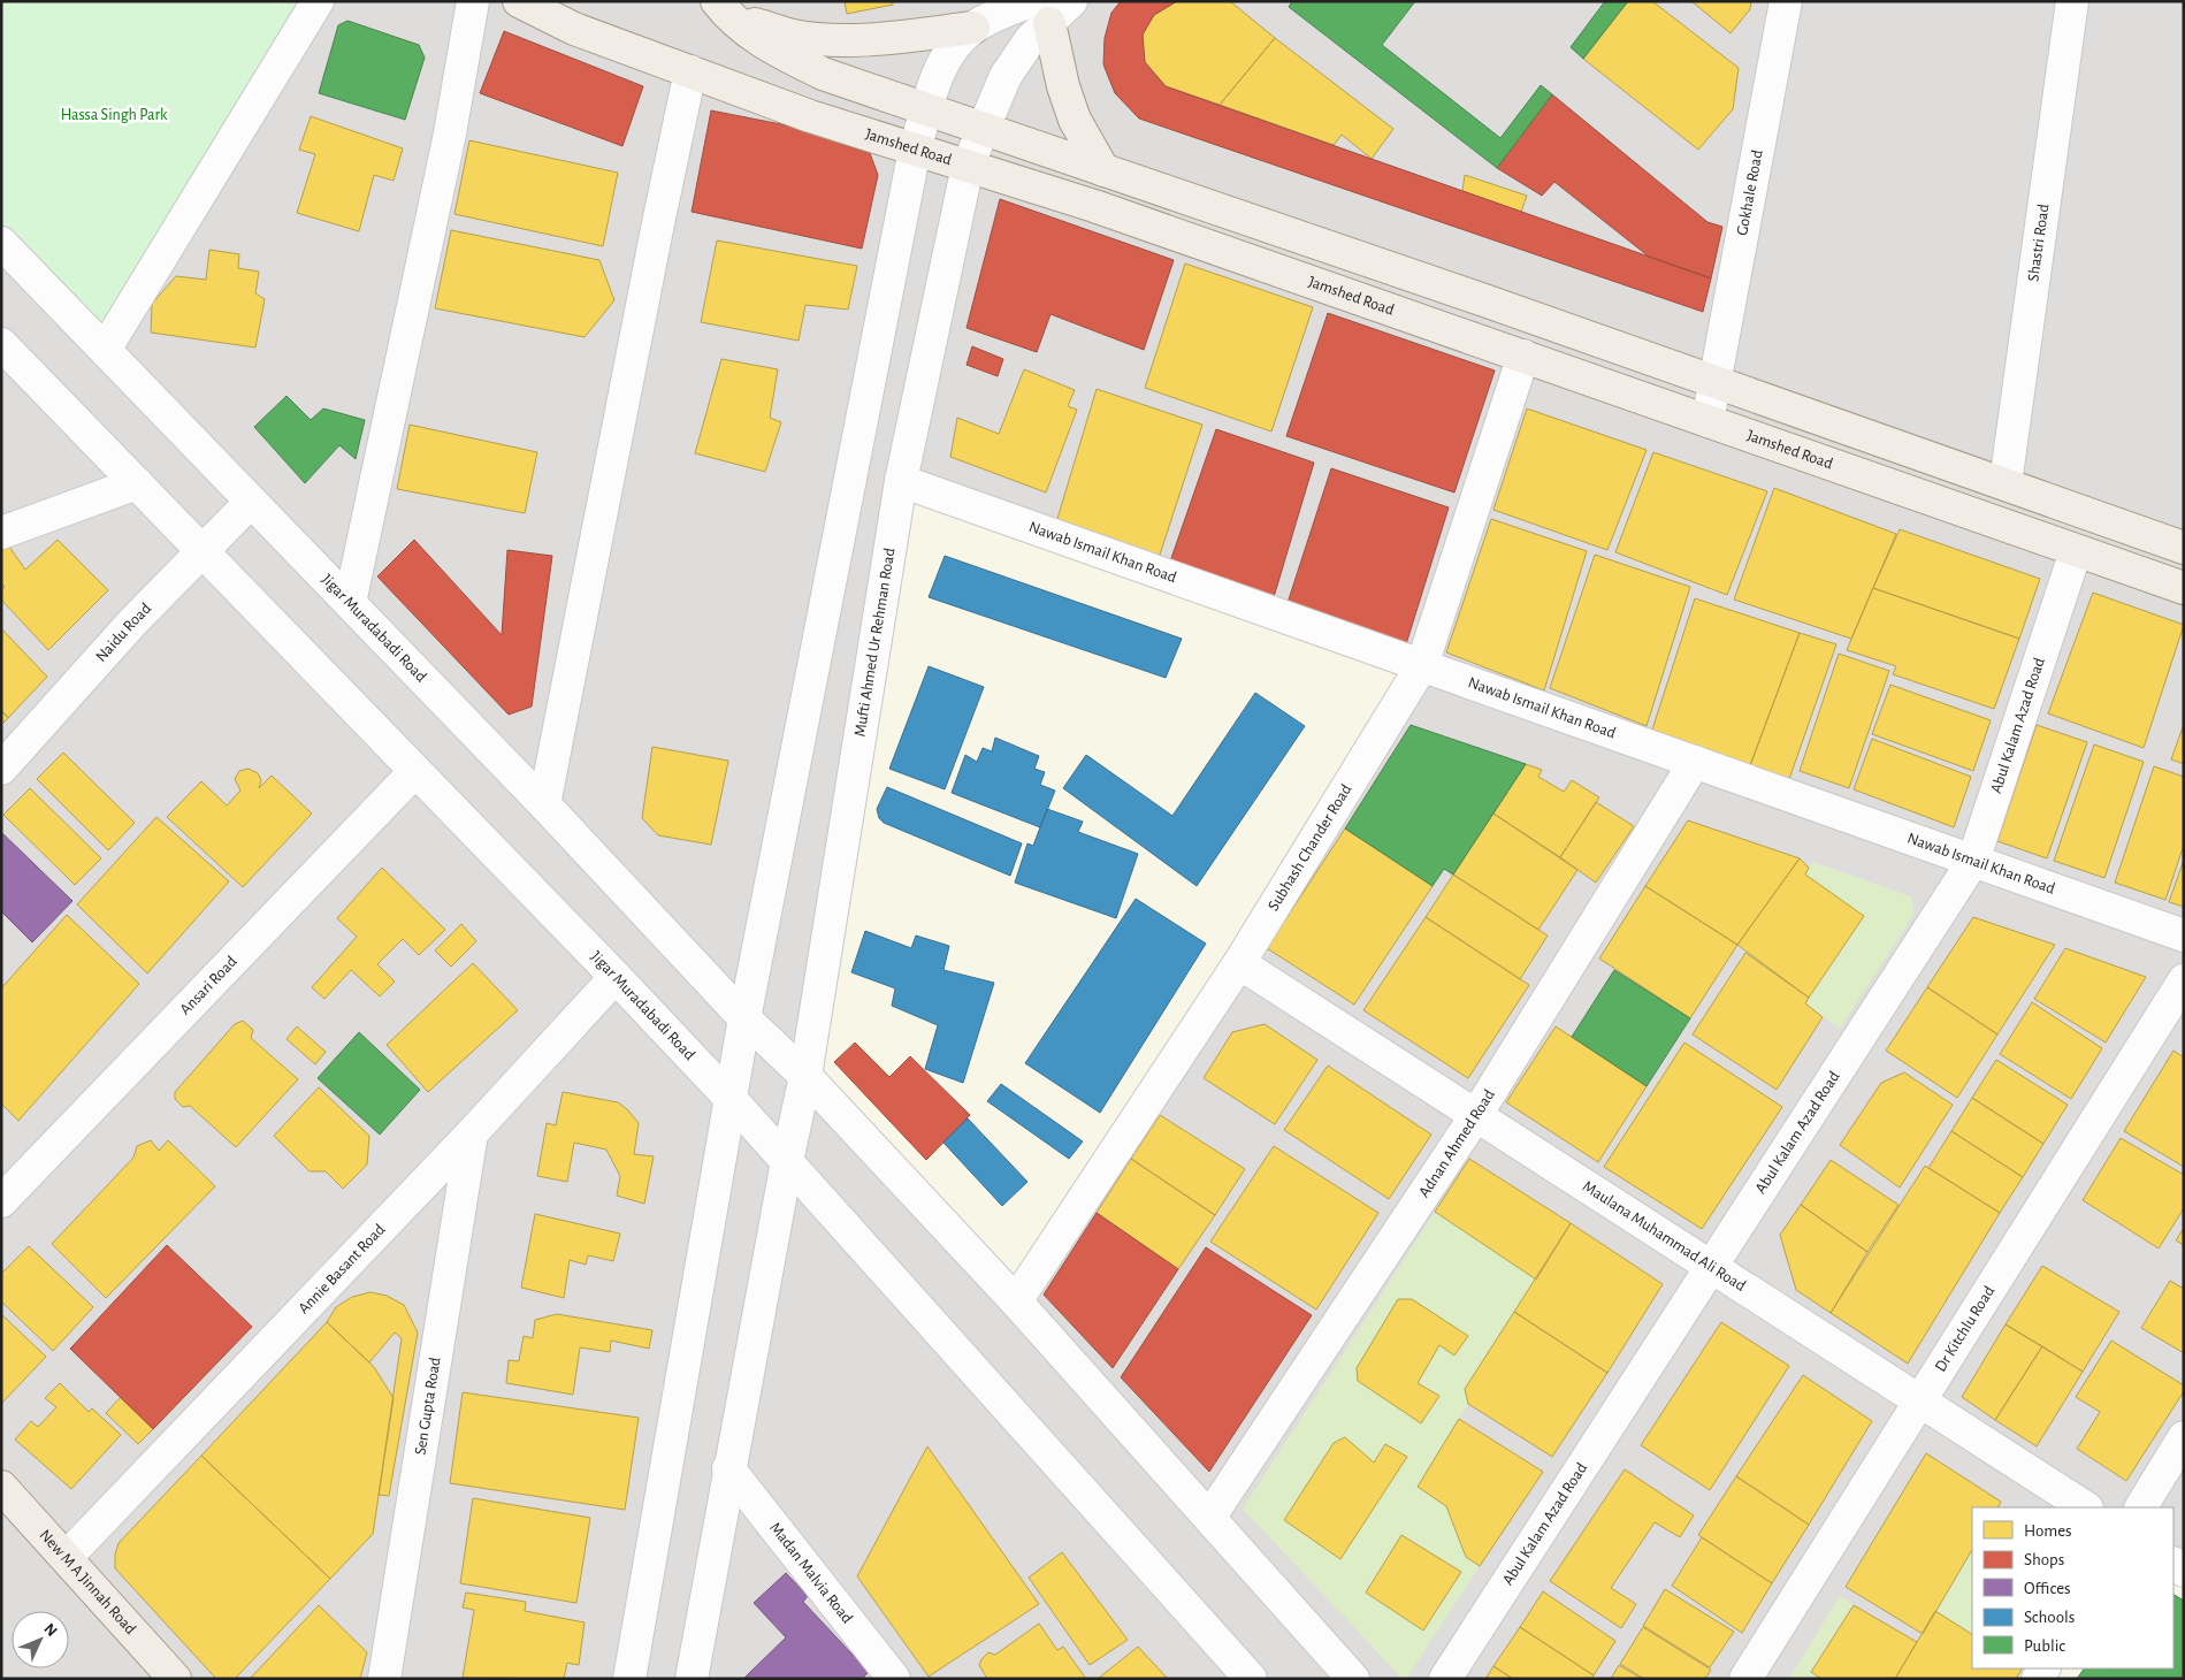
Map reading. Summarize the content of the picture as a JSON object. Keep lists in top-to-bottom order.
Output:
{
  "streets": {
    "main road": ["Jamshed Road", "New M A Jinnah Road"],
    "street": [
      "Gokhale Road",
      "Shastri Road",
      "Nawab Ismail Khan Road",
      "Jigar Muradabadi Road",
      "Naidu Road",
      "Mufti Ahmed Ur Rehman Road",
      "Abul Kalam Azad Road",
      "Subhash Chander Road",
      "Ansari Road",
      "Adnan Ahmed Road",
      "Maulana Muhammad Ali Road",
      "Annie Basant Road",
      "Dr Kitchlu Road",
      "Sen Gupta Road",
      "Madan Malvia Road"
    ]
  },
  "crossings": [
    ["Jamshed Road", "Gokhale Road"],
    ["Jamshed Road", "Mufti Ahmed Ur Rehman Road"],
    ["Jamshed Road", "Abul Kalam Azad Road"],
    ["Jamshed Road", "Subhash Chander Road"],
    ["Nawab Ismail Khan Road", "Mufti Ahmed Ur Rehman Road"],
    ["Nawab Ismail Khan Road", "Abul Kalam Azad Road"],
    ["Nawab Ismail Khan Road", "Subhash Chander Road"],
    ["Nawab Ismail Khan Road", "Adnan Ahmed Road"],
    ["Jigar Muradabadi Road", "Naidu Road"],
    ["Jigar Muradabadi Road", "Mufti Ahmed Ur Rehman Road"],
    ["Jigar Muradabadi Road", "Subhash Chander Road"],
    ["Jigar Muradabadi Road", "Ansari Road"],
    ["Jigar Muradabadi Road", "Adnan Ahmed Road"],
    ["Jigar Muradabadi Road", "Annie Basant Road"],
    ["Mufti Ahmed Ur Rehman Road", "Madan Malvia Road"],
    ["Abul Kalam Azad Road", "Maulana Muhammad Ali Road"],
    ["Subhash Chander Road", "Maulana Muhammad Ali Road"],
    ["Adnan Ahmed Road", "Maulana Muhammad Ali Road"],
    ["Maulana Muhammad Ali Road", "Dr Kitchlu Road"],
    ["Annie Basant Road", "Sen Gupta Road"],
    ["Annie Basant Road", "New M A Jinnah Road"]
  ],
  "parks": ["Hassa Singh Park"],
  "legend": [
    "Homes",
    "Shops",
    "Offices",
    "Schools",
    "Public"
  ],
  "north": "top right"
}
